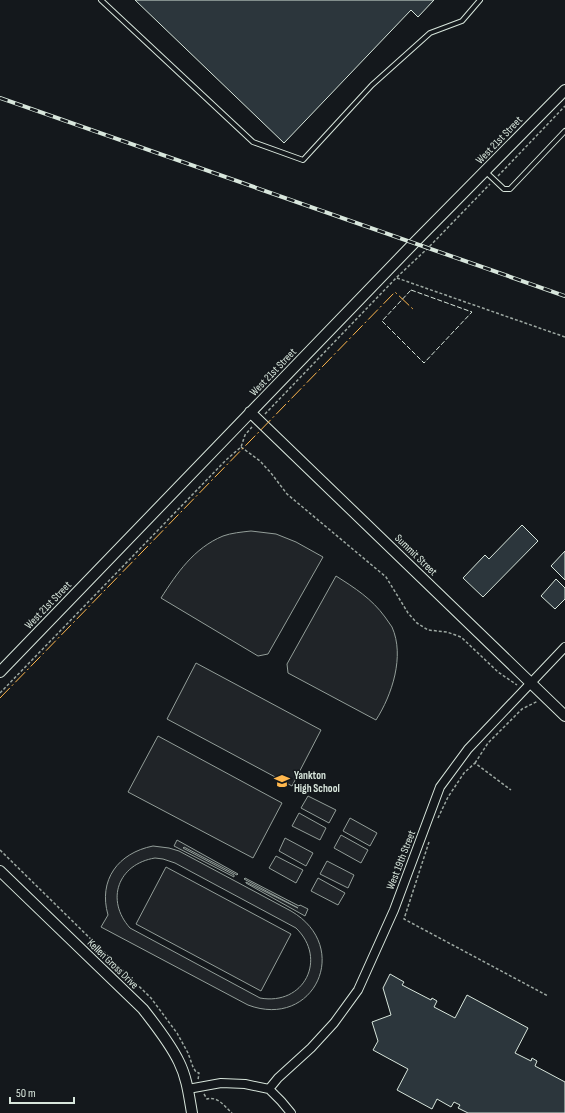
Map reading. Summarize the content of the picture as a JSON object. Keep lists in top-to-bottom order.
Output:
{
  "streets": {
    "street": [
      "West 21st Street",
      "Summit Street",
      "West 19th Street",
      "Kellen Gross Drive"
    ]
  },
  "crossings": [
    ["West 21st Street", "Summit Street"],
    ["Summit Street", "West 19th Street"]
  ],
  "places": {
    "school or university": ["Yankton High School"]
  },
  "scale_bar": "50 m"
}
